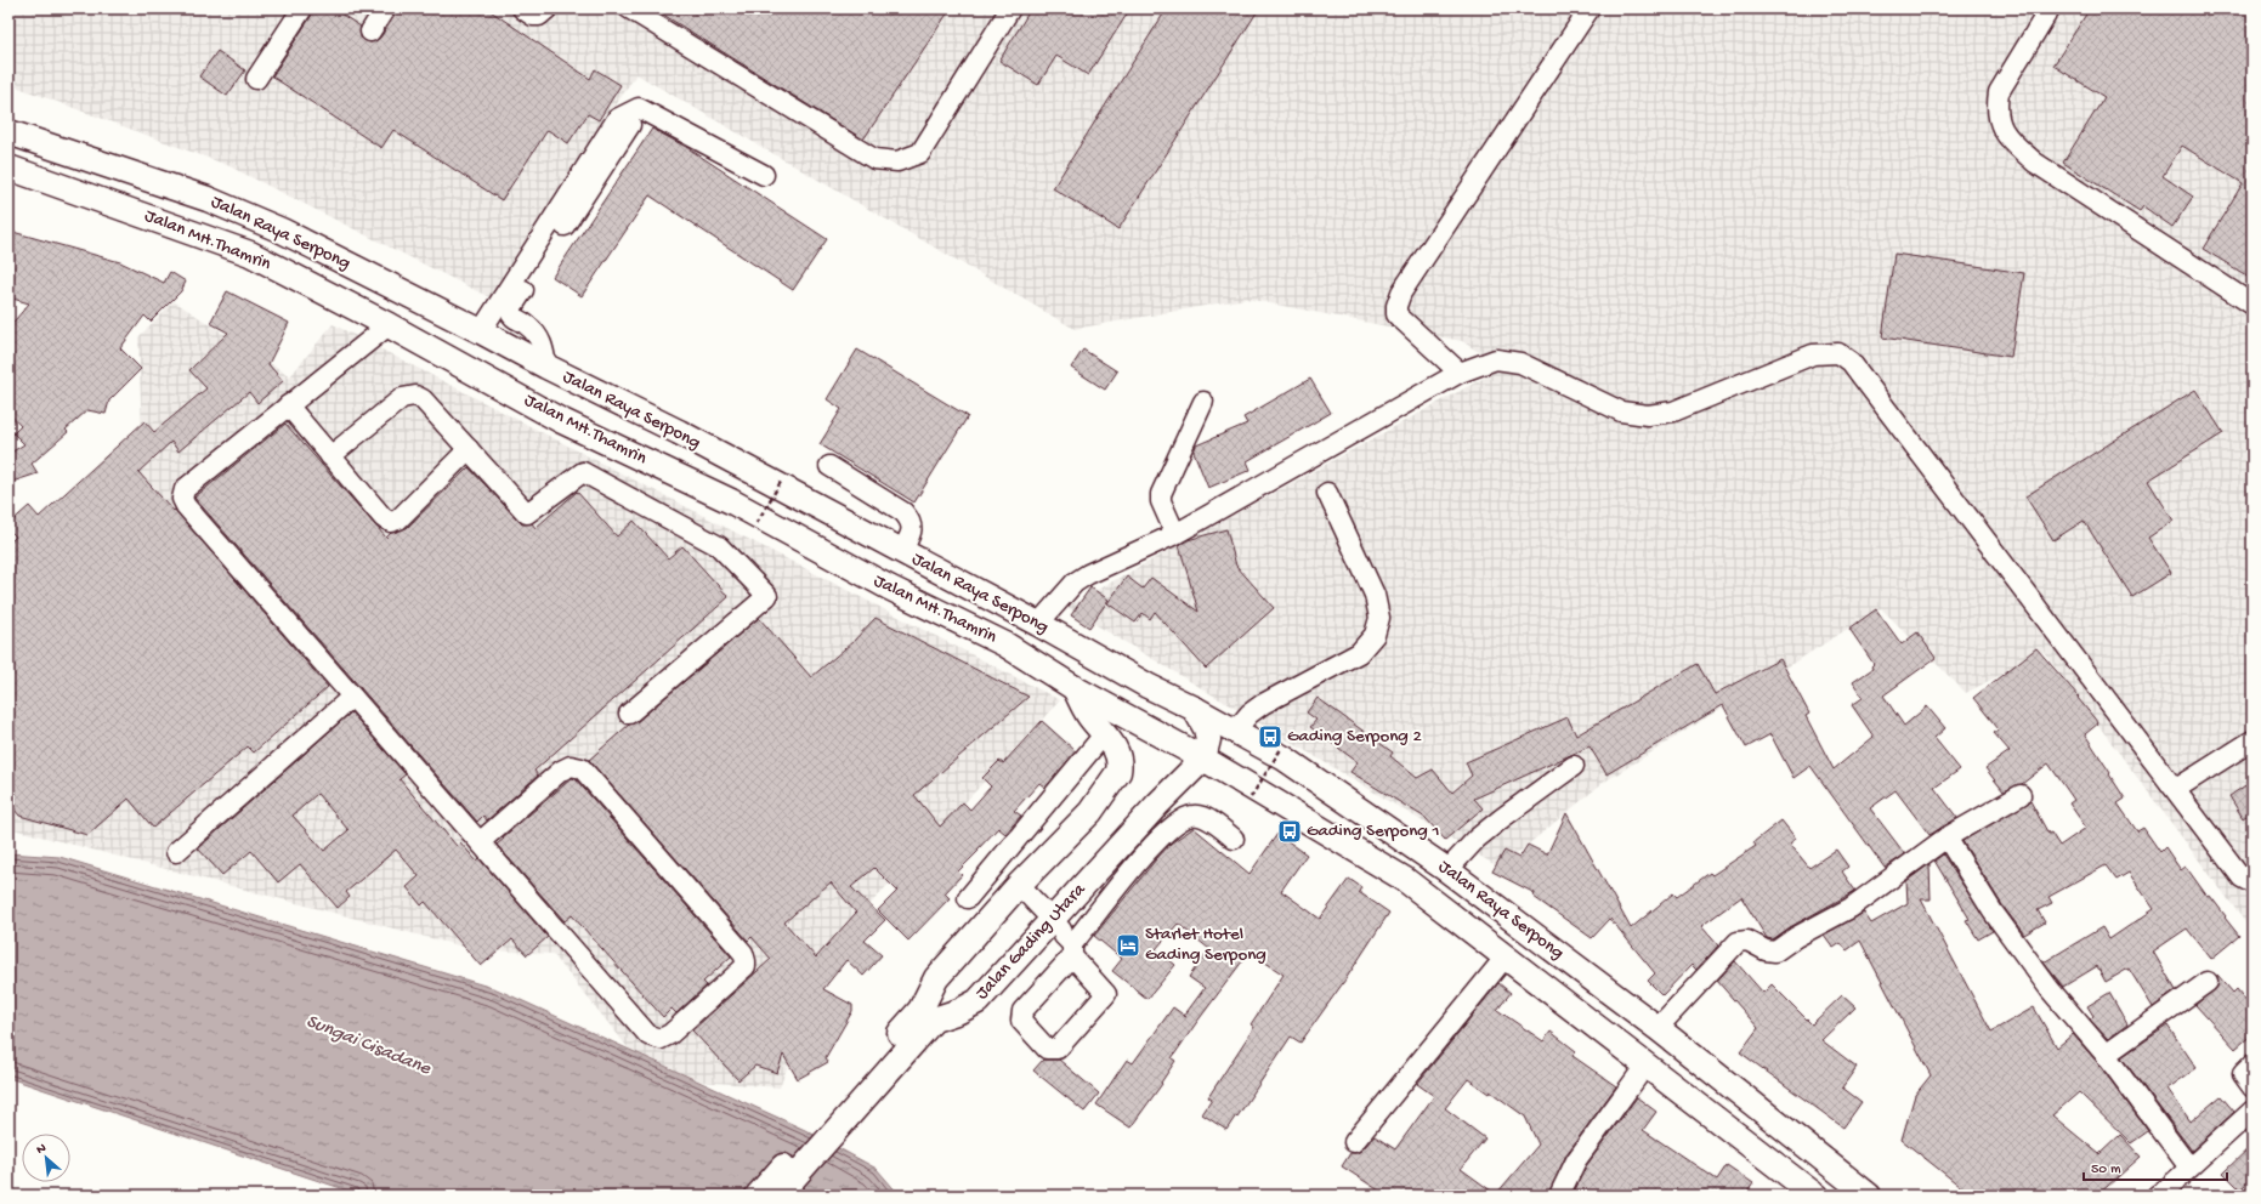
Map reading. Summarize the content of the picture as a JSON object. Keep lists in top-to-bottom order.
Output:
{
  "streets": {
    "main road": ["Jalan Raya Serpong", "Jalan MH.Thamrin", "Jalan Gading Utara"]
  },
  "crossings": [
    ["Jalan Raya Serpong", "Jalan MH.Thamrin"],
    ["Jalan Raya Serpong", "Jalan Gading Utara"],
    ["Jalan MH.Thamrin", "Jalan Gading Utara"]
  ],
  "water": ["Sungai Cisadane"],
  "places": {
    "bus stop": ["Gading Serpong 2", "Gading Serpong 1"],
    "hotel": ["Starlet Hotel Gading Serpong"]
  },
  "scale_bar": "50 m",
  "north": "top left"
}
